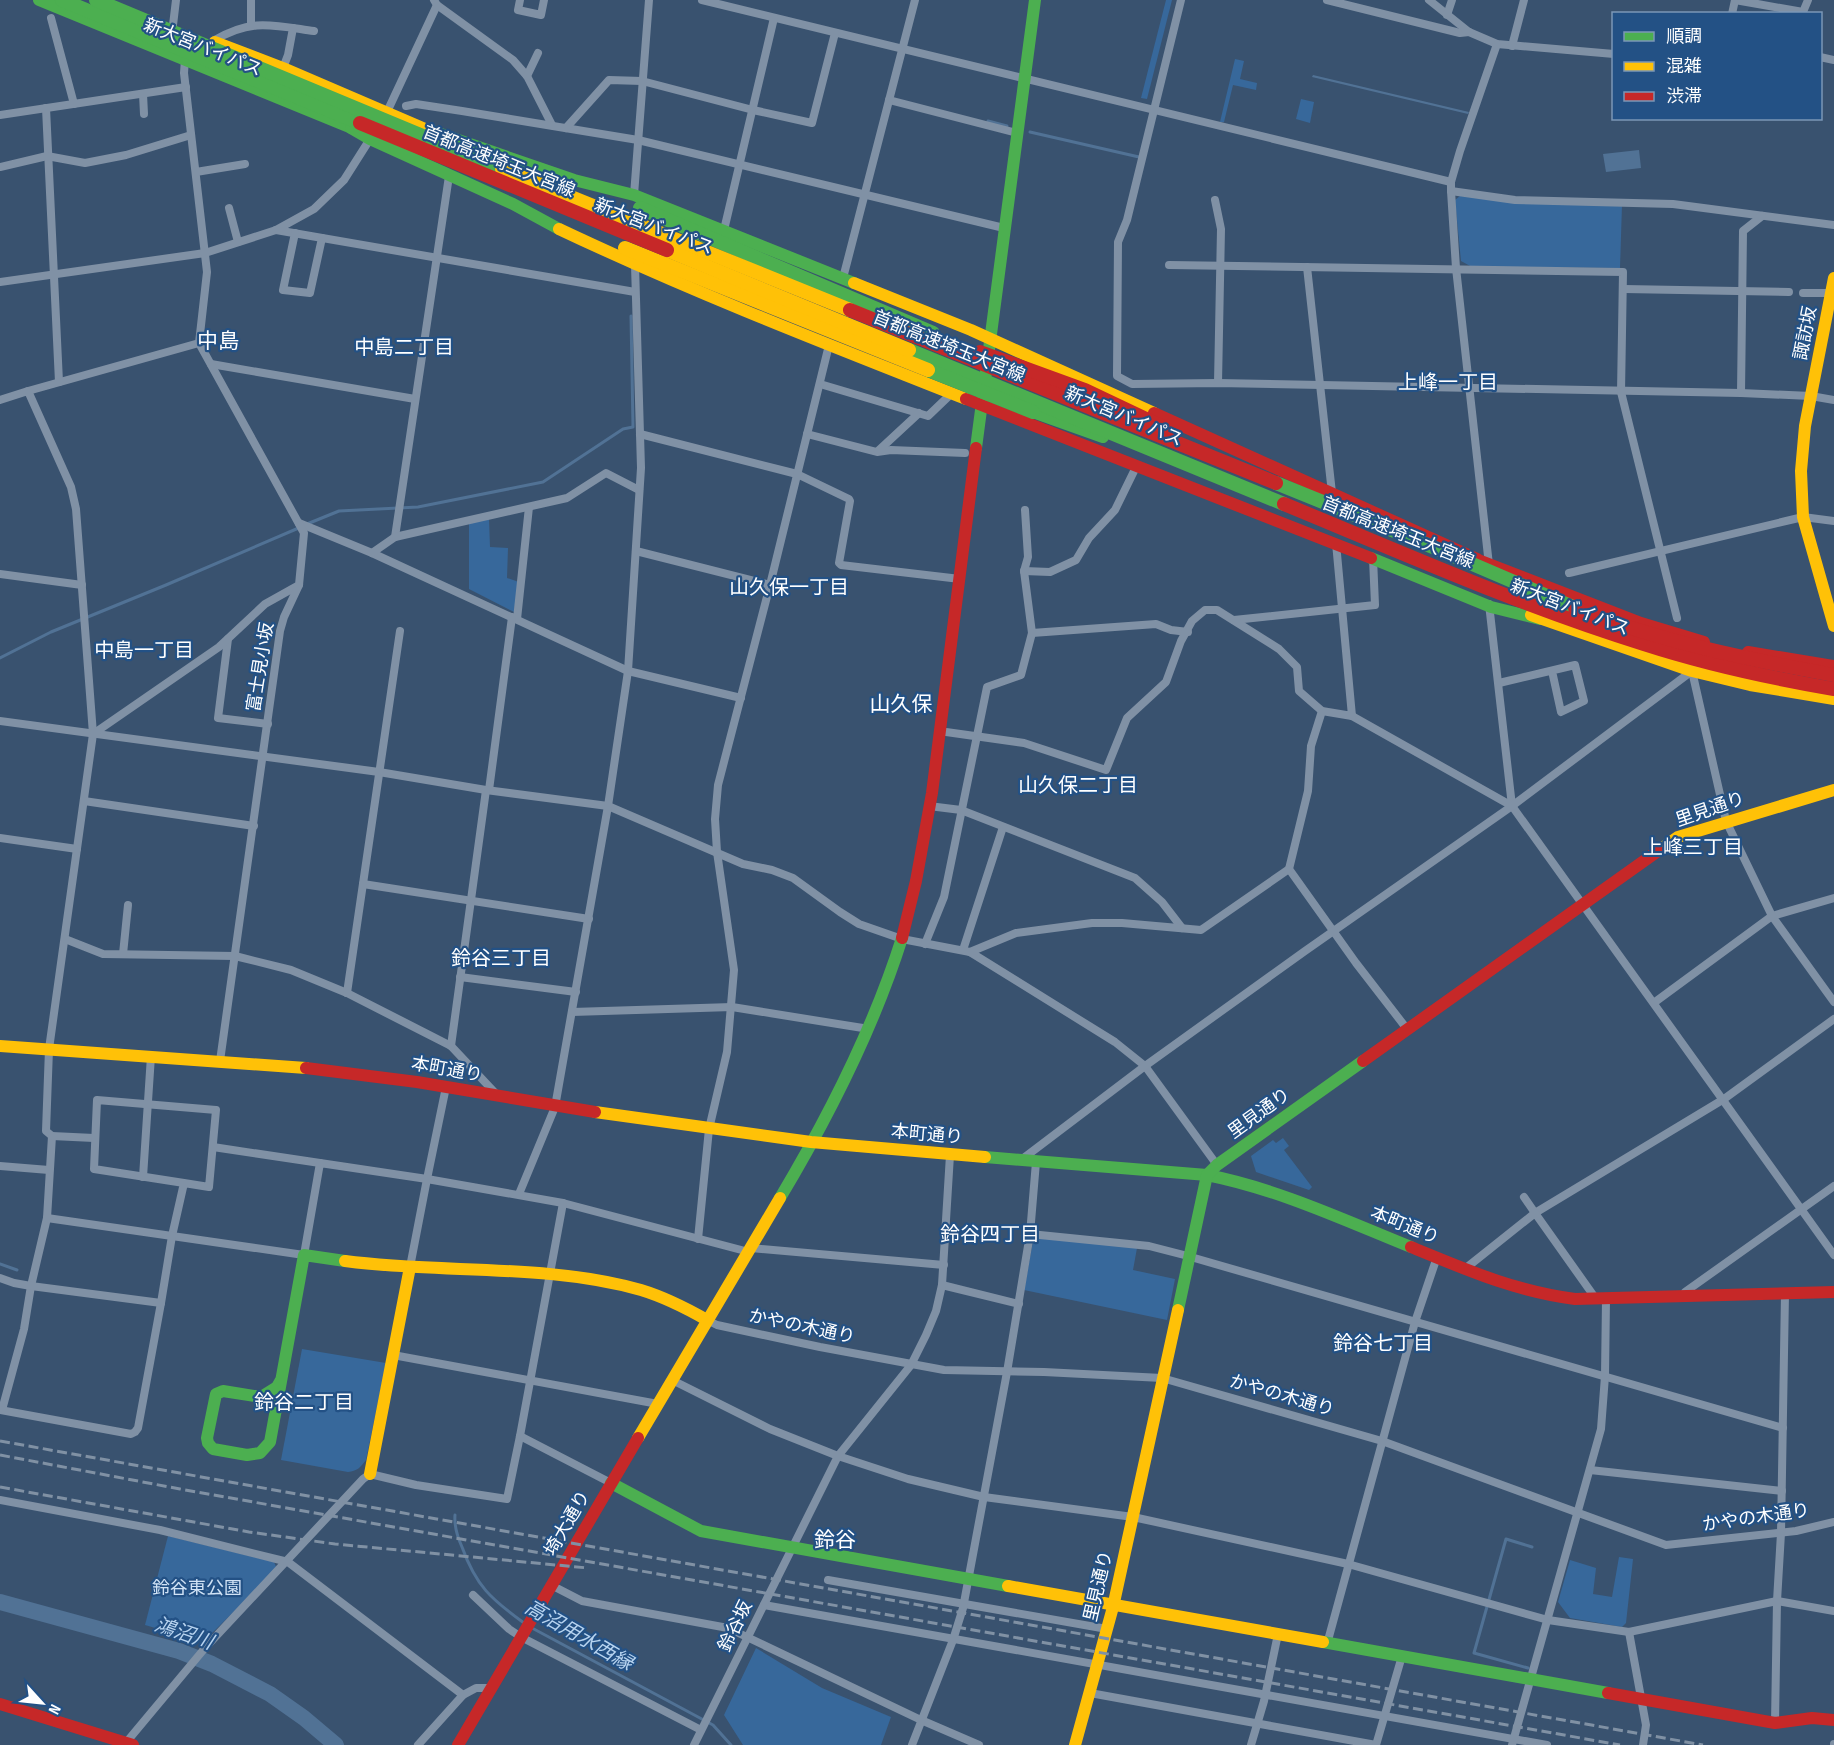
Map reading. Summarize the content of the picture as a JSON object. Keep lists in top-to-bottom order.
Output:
{
  "streets": {
    "main road": [
      "新大宮バイパス",
      "首都高速埼玉大宮線",
      "諏訪坂",
      "里見通り",
      "本町通り",
      "埼大通り"
    ],
    "street": ["富士見小坂", "かやの木通り", "鈴谷坂"]
  },
  "crossings": [
    ["富士見小坂", "本町通り"],
    ["里見通り", "本町通り"],
    ["里見通り", "かやの木通り"],
    ["本町通り", "埼大通り"],
    ["本町通り", "鈴谷坂"],
    ["かやの木通り", "埼大通り"],
    ["かやの木通り", "鈴谷坂"]
  ],
  "districts": [
    "中島",
    "中島二丁目",
    "上峰一丁目",
    "山久保一丁目",
    "中島一丁目",
    "山久保",
    "山久保二丁目",
    "上峰三丁目",
    "鈴谷三丁目",
    "鈴谷四丁目",
    "鈴谷七丁目",
    "鈴谷二丁目",
    "鈴谷"
  ],
  "water": ["鴻沼川", "高沼用水西縁"],
  "parks": ["鈴谷東公園"],
  "legend": ["順調", "混雑", "渋滞"],
  "north": "bottom right"
}
